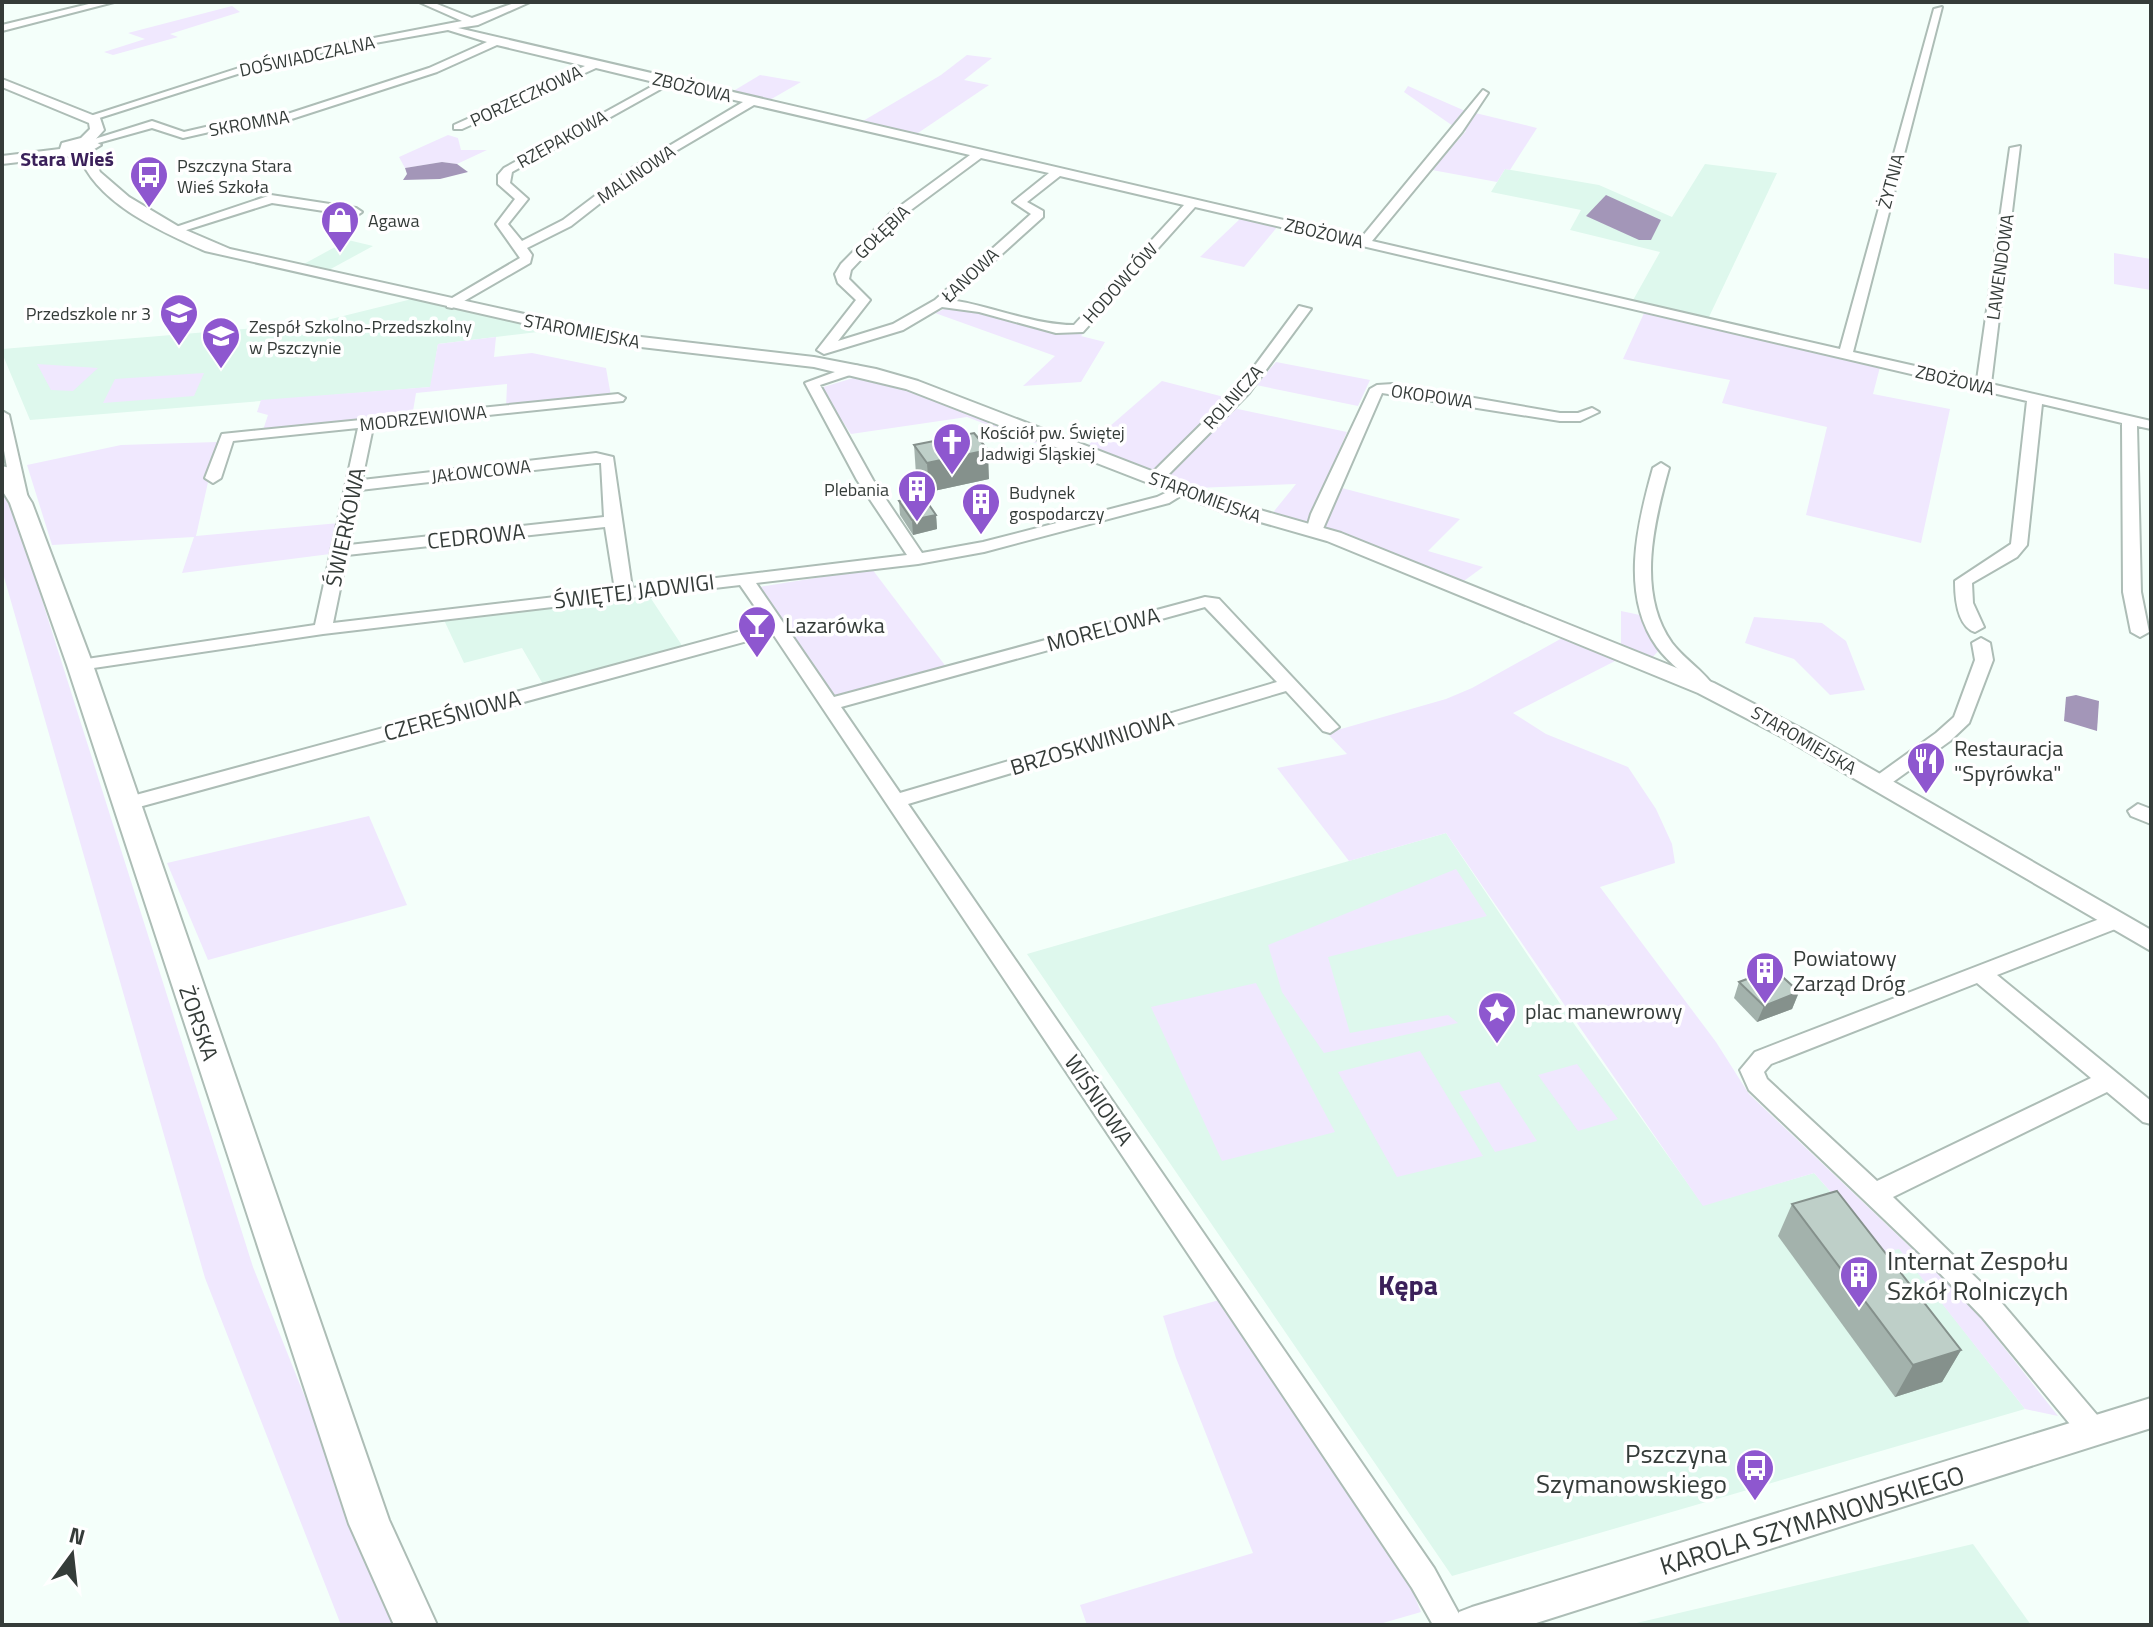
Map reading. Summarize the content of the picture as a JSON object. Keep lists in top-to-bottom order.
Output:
{
  "streets": {
    "main road": ["ŻORSKA"],
    "street": [
      "DOŚWIADCZALNA",
      "ZBOŻOWA",
      "PORZECZKOWA",
      "SKROMNA",
      "RZEPAKOWA",
      "MALINOWA",
      "ŻYTNIA",
      "GOŁĘBIA",
      "LAWENDOWA",
      "ŁANOWA",
      "HODOWCÓW",
      "STAROMIEJSKA",
      "OKOPOWA",
      "ROLNICZA",
      "MODRZEWIOWA",
      "JAŁOWCOWA",
      "ŚWIERKOWA",
      "CEDROWA",
      "ŚWIĘTEJ JADWIGI",
      "MORELOWA",
      "CZEREŚNIOWA",
      "BRZOSKWINIOWA",
      "WIŚNIOWA",
      "KAROLA SZYMANOWSKIEGO"
    ]
  },
  "crossings": [
    ["DOŚWIADCZALNA", "ZBOŻOWA"],
    ["ZBOŻOWA", "PORZECZKOWA"],
    ["ZBOŻOWA", "SKROMNA"],
    ["ZBOŻOWA", "RZEPAKOWA"],
    ["ZBOŻOWA", "MALINOWA"],
    ["ZBOŻOWA", "ŻYTNIA"],
    ["ZBOŻOWA", "GOŁĘBIA"],
    ["ZBOŻOWA", "LAWENDOWA"],
    ["ZBOŻOWA", "ŁANOWA"],
    ["ZBOŻOWA", "HODOWCÓW"],
    ["SKROMNA", "STAROMIEJSKA"],
    ["RZEPAKOWA", "MALINOWA"],
    ["GOŁĘBIA", "ŁANOWA"],
    ["GOŁĘBIA", "STAROMIEJSKA"],
    ["ŁANOWA", "HODOWCÓW"],
    ["ŁANOWA", "STAROMIEJSKA"],
    ["STAROMIEJSKA", "OKOPOWA"],
    ["STAROMIEJSKA", "ROLNICZA"],
    ["STAROMIEJSKA", "ŚWIĘTEJ JADWIGI"],
    ["MODRZEWIOWA", "ŚWIERKOWA"],
    ["JAŁOWCOWA", "ŚWIERKOWA"],
    ["JAŁOWCOWA", "CEDROWA"],
    ["ŚWIERKOWA", "CEDROWA"],
    ["ŚWIERKOWA", "ŚWIĘTEJ JADWIGI"],
    ["ŚWIĘTEJ JADWIGI", "ŻORSKA"],
    ["ŚWIĘTEJ JADWIGI", "WIŚNIOWA"],
    ["MORELOWA", "BRZOSKWINIOWA"],
    ["MORELOWA", "WIŚNIOWA"],
    ["CZEREŚNIOWA", "ŻORSKA"],
    ["CZEREŚNIOWA", "WIŚNIOWA"],
    ["BRZOSKWINIOWA", "WIŚNIOWA"]
  ],
  "districts": ["Stara Wieś", "Kępa"],
  "places": {
    "bus stop": ["Pszczyna Stara Wieś Szkoła", "Pszczyna Szymanowskiego"],
    "shop": ["Agawa"],
    "school or university": ["Przedszkole nr 3", "Zespół Szkolno-Przedszkolny w Pszczynie"],
    "church": ["Kościół pw. Świętej Jadwigi Śląskiej"],
    "building": [
      "Plebania",
      "Budynek gospodarczy",
      "Powiatowy Zarząd Dróg",
      "Internat Zespołu Szkół Rolniczych"
    ],
    "bar": ["Lazarówka"],
    "restaurant": ["Restauracja \"Spyrówka\""],
    "place": ["plac manewrowy"]
  },
  "north": "top"
}
